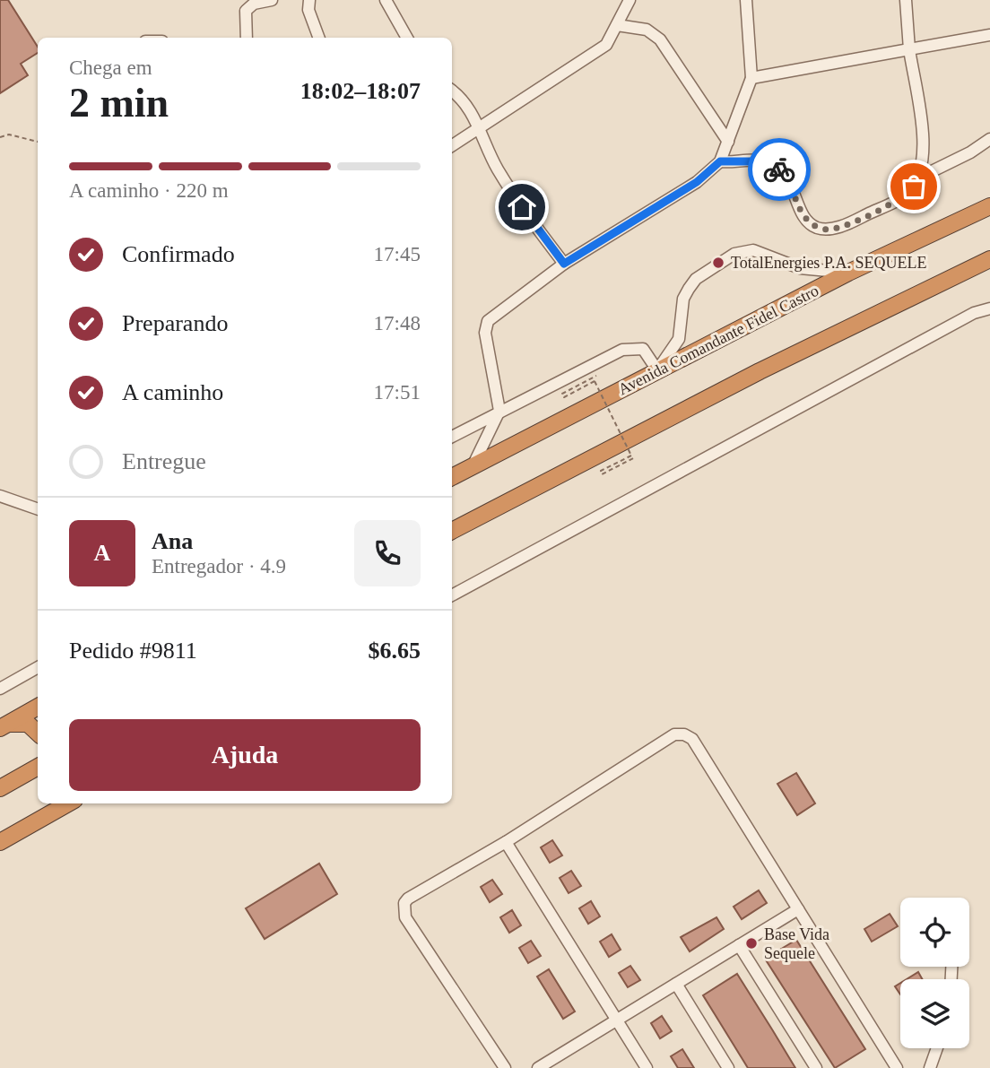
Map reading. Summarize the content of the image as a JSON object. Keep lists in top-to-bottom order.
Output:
{
  "streets": {
    "highway": ["Avenida Comandante Fidel Castro"]
  },
  "places": ["TotalEnergies P.A. SEQUELE", "Base Vida Sequele"],
  "page": {
    "heading": ["2 min", "Chega em", "18:02–18:07"],
    "panel": [
      "Ana",
      "Entregador · 4.9",
      "Pedido #9811",
      "$6.65"
    ],
    "bar": "A caminho · 220 m",
    "list": [
      ["Confirmado", "17:45"],
      ["Preparando", "17:48"],
      ["A caminho", "17:51"],
      "Entregue"
    ],
    "round": "A",
    "buttons": "Ajuda"
  }
}
